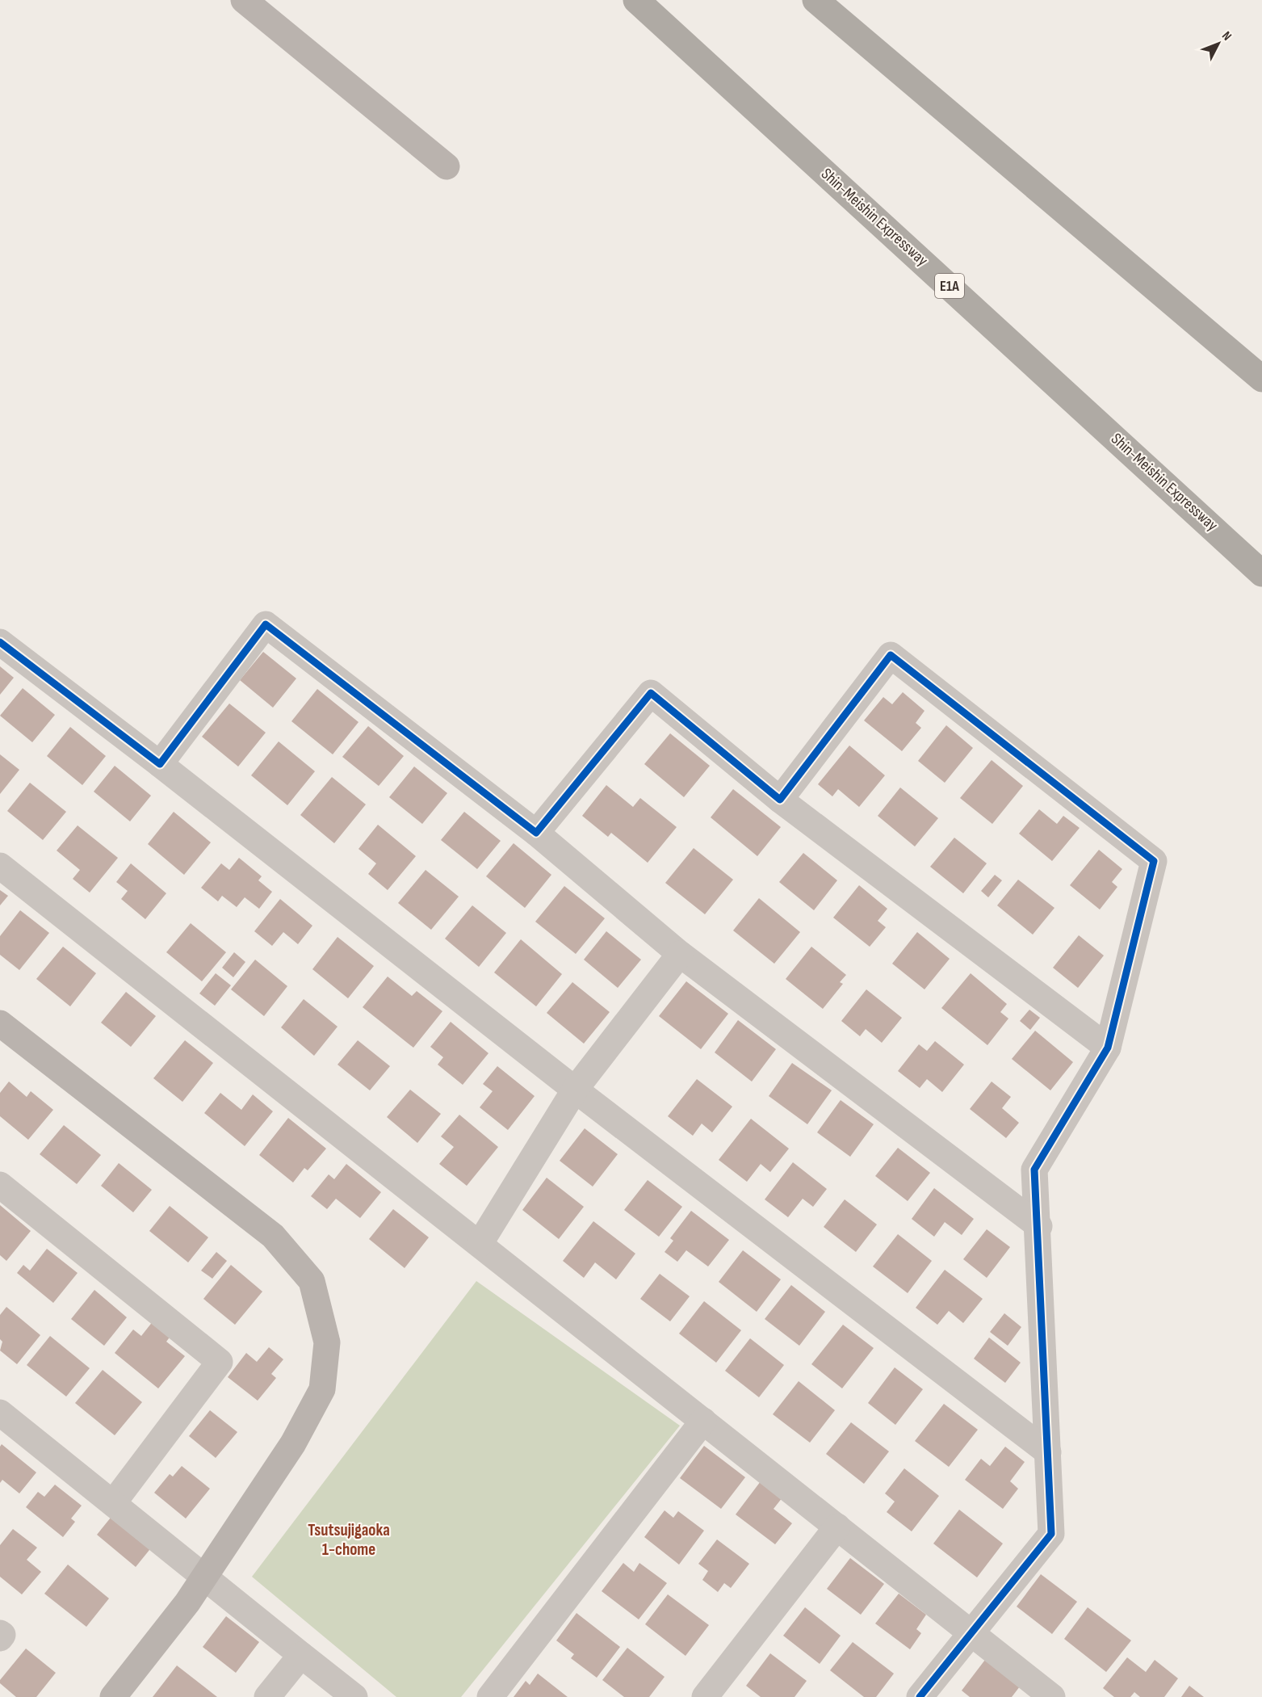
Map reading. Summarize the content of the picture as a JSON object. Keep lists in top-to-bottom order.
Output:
{
  "streets": {
    "highway": ["Shin-Meishin Expressway", "E1A"]
  },
  "districts": ["Tsutsujigaoka 1-chome"],
  "north": "top right"
}
